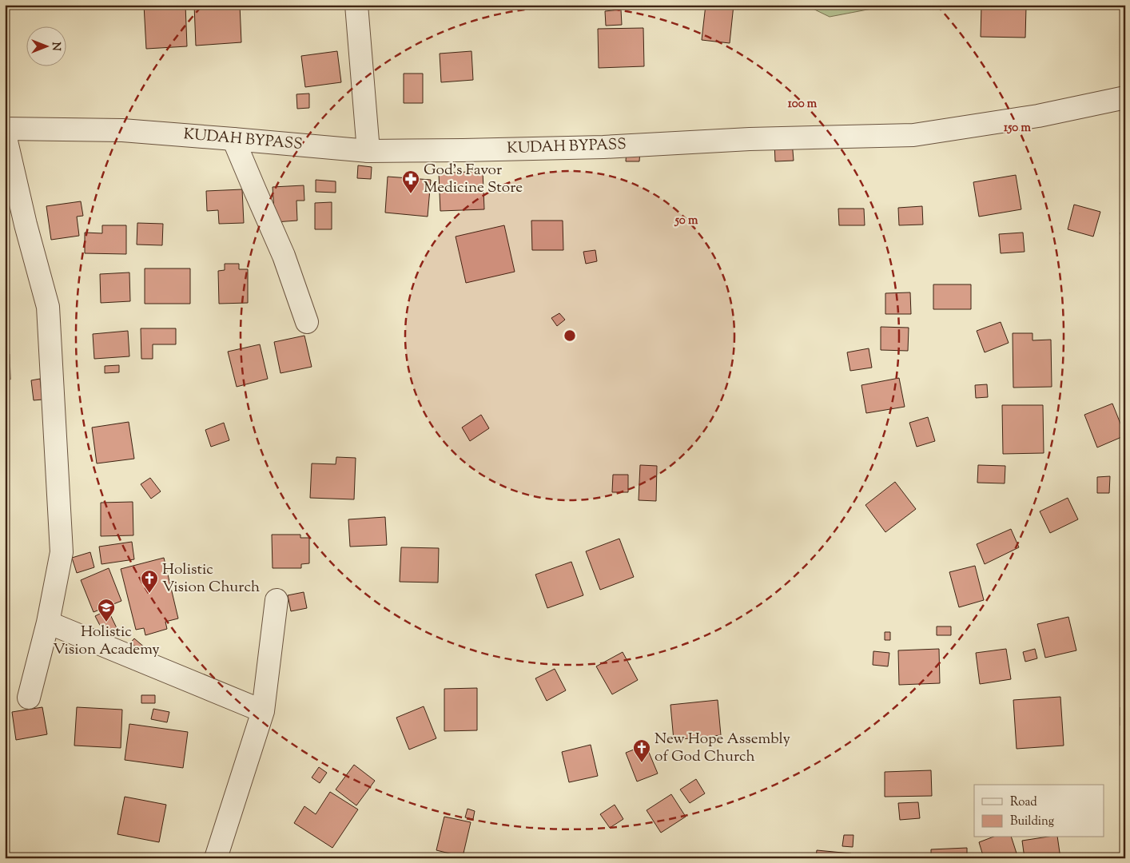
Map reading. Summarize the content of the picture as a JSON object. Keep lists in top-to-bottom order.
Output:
{
  "streets": {
    "street": ["KUDAH BYPASS"]
  },
  "places": {
    "pharmacy": ["God's Favor Medicine Store"],
    "church": ["Holistic Vision Church", "New Hope Assembly of God Church"],
    "school or university": ["Holistic Vision Academy"]
  },
  "legend": ["Road", "Building"],
  "north": "right",
  "rings": ["100 m", "150 m", "50 m"]
}
